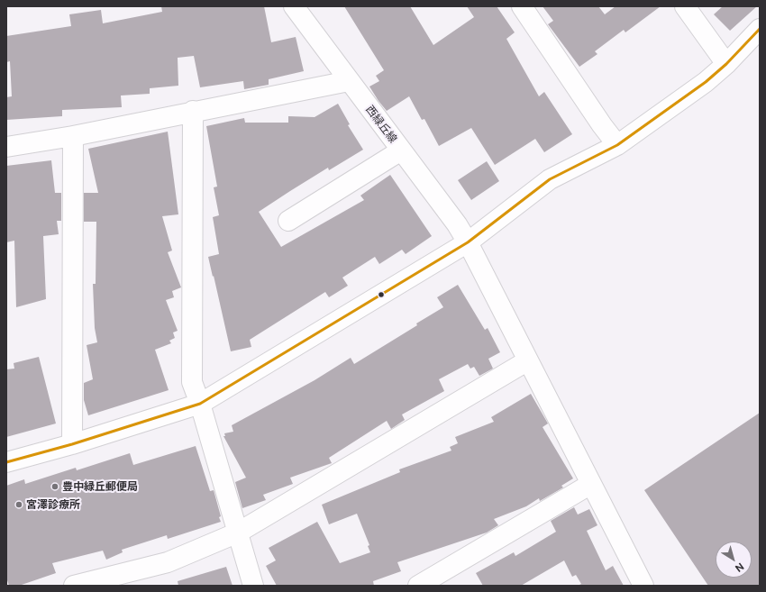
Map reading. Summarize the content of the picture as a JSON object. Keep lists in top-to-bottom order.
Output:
{
  "streets": {
    "street": ["西緑丘線"]
  },
  "places": ["豊中緑丘郵便局", "宮澤診療所"],
  "north": "bottom right"
}
